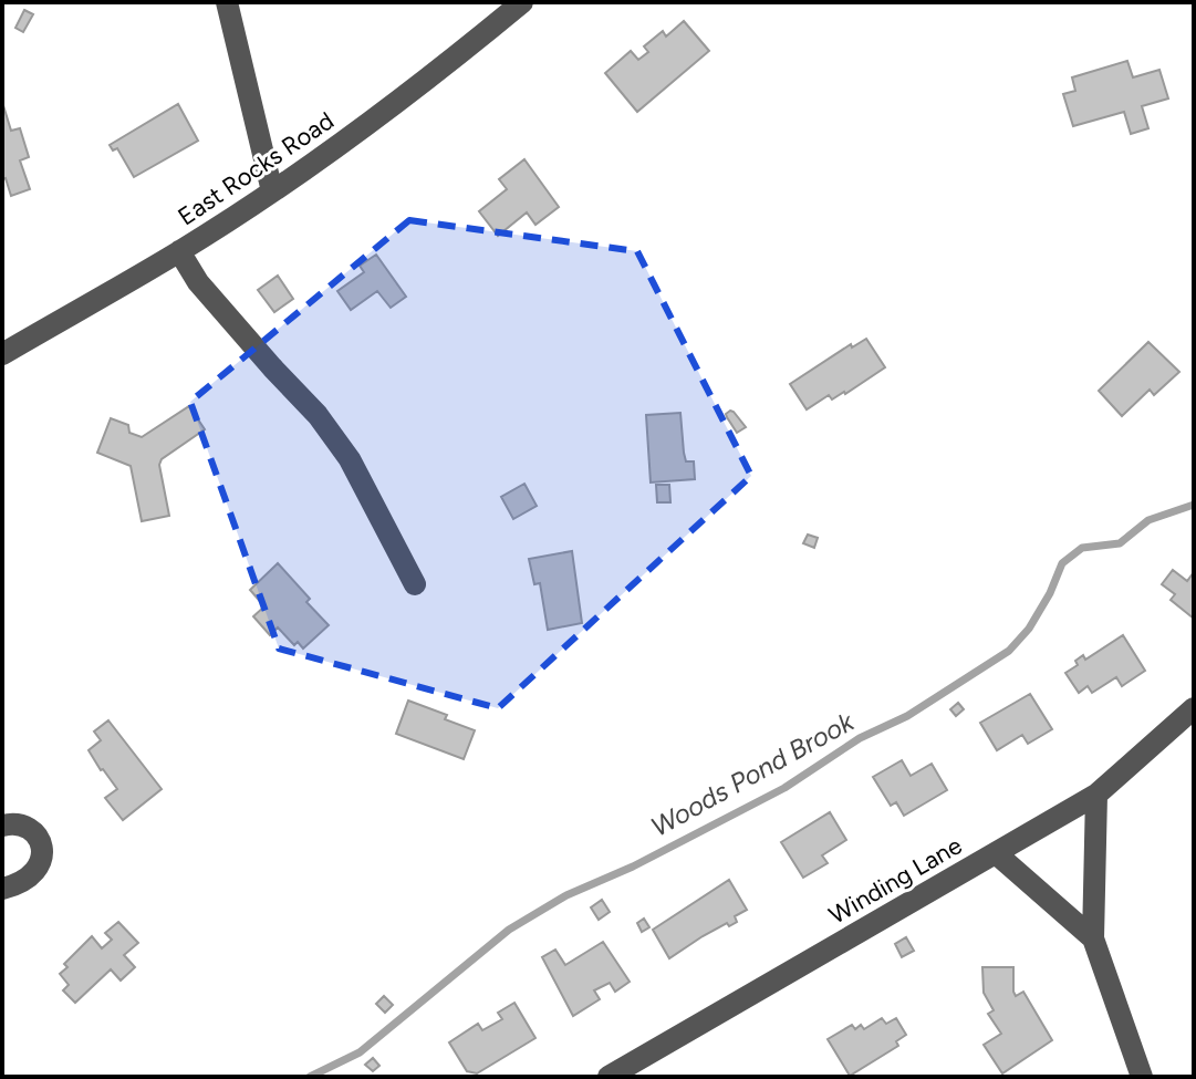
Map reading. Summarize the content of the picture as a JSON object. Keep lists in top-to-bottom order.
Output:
{
  "streets": {
    "street": ["East Rocks Road", "Winding Lane"]
  },
  "water": ["Woods Pond Brook"]
}
